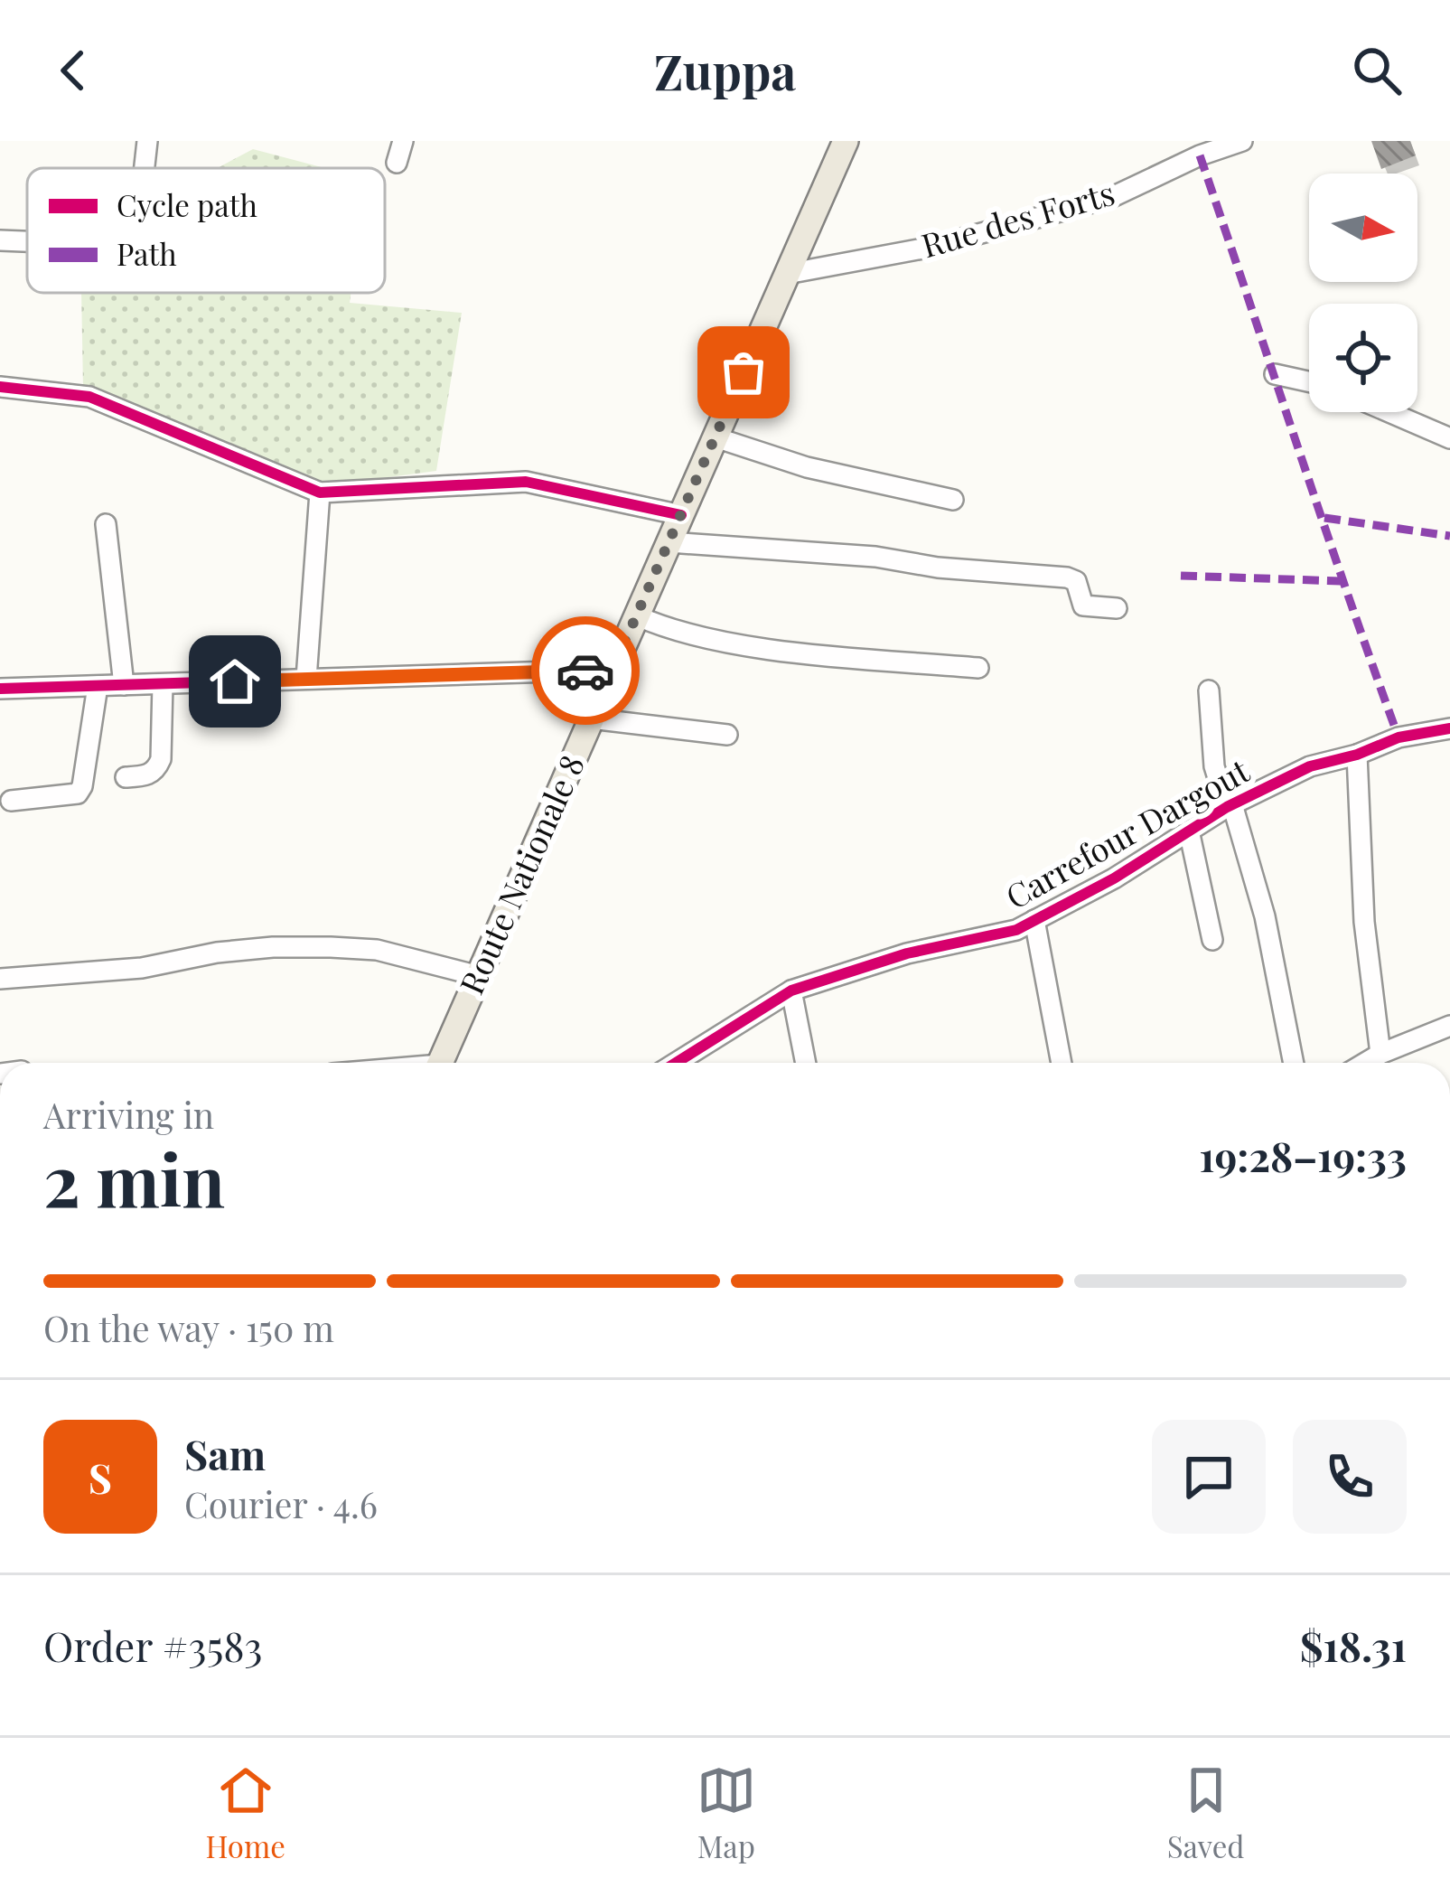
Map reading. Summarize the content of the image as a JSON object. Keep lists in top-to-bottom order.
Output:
{
  "streets": {
    "main road": ["Route Nationale 8"],
    "street": ["Rue des Forts", "Carrefour Dargout"]
  },
  "crossings": [
    ["Rue des Forts", "Route Nationale 8"]
  ],
  "legend": ["Cycle path", "Path"],
  "north": "right",
  "page": {
    "header": "Zuppa",
    "heading": ["2 min", "Arriving in", "19:28–19:33"],
    "panel": [
      "Sam",
      "Courier · 4.6",
      "Order #3583",
      "$18.31"
    ],
    "bar": "On the way · 150 m",
    "round": "S",
    "tabs": ["Home", "Map", "Saved"]
  }
}
